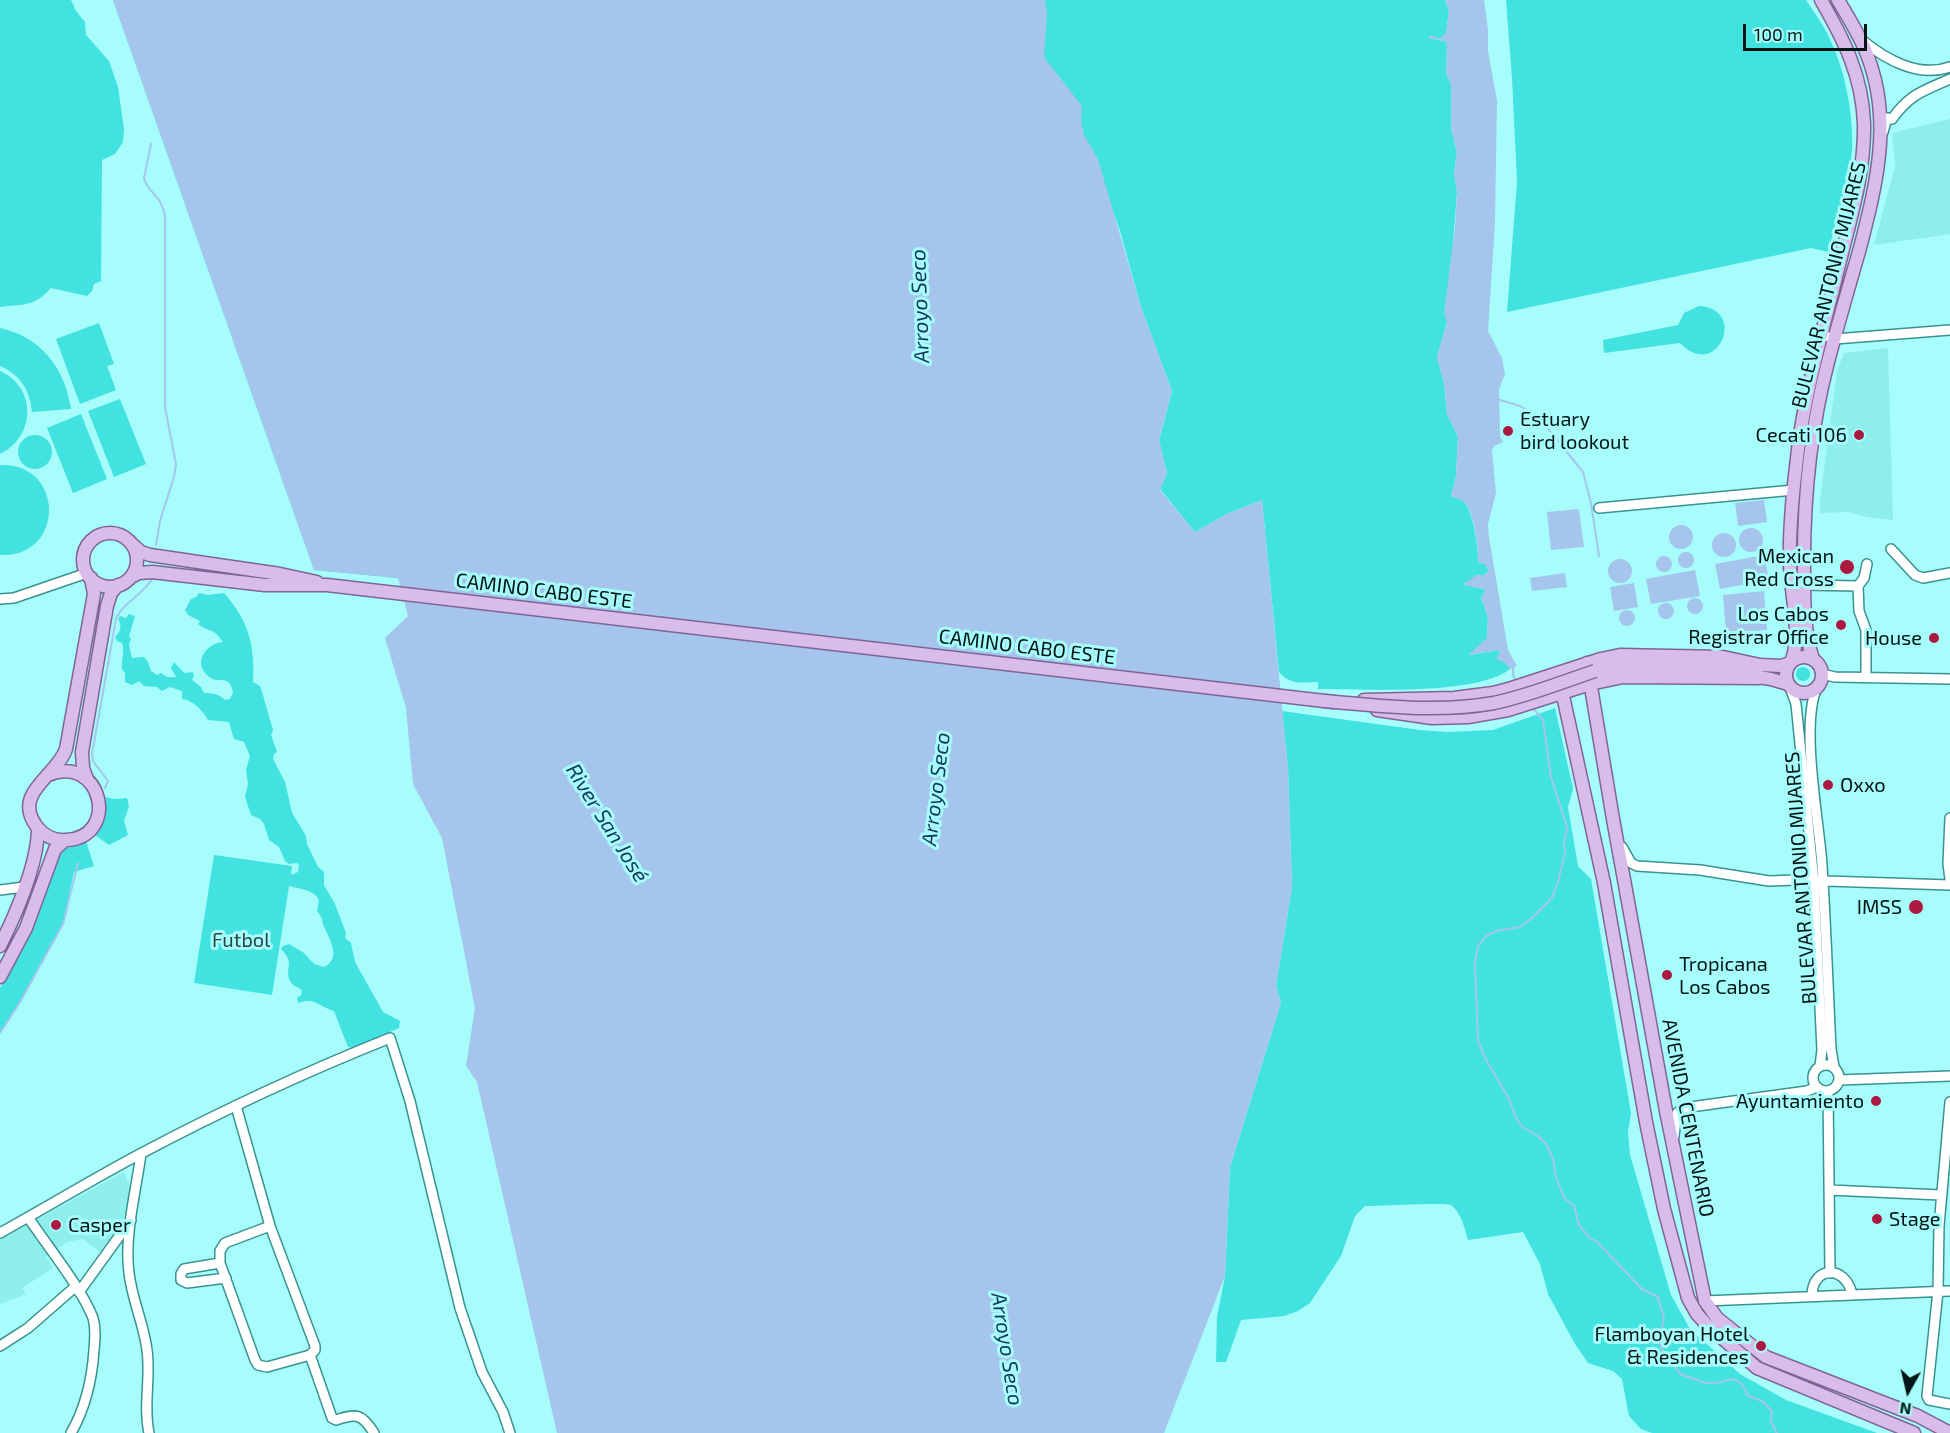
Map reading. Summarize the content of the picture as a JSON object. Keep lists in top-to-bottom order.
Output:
{
  "streets": {
    "main road": ["BULEVAR ANTONIO MIJARES", "CAMINO CABO ESTE", "AVENIDA CENTENARIO"]
  },
  "crossings": [
    ["BULEVAR ANTONIO MIJARES", "CAMINO CABO ESTE"],
    ["CAMINO CABO ESTE", "AVENIDA CENTENARIO"]
  ],
  "water": ["Arroyo Seco", "River San José"],
  "parks": ["Futbol"],
  "places": [
    "Estuary bird lookout",
    "Cecati 106",
    "Mexican Red Cross",
    "Los Cabos Registrar Office",
    "House",
    "Oxxo",
    "IMSS",
    "Tropicana Los Cabos",
    "Ayuntamiento",
    "Stage",
    "Casper",
    "Flamboyan Hotel & Residences"
  ],
  "scale_bar": "100 m",
  "north": "bottom"
}
